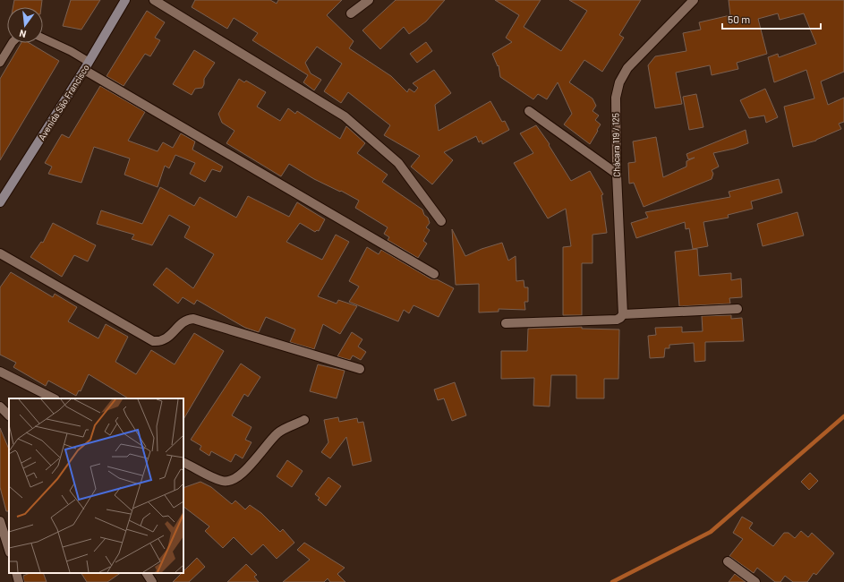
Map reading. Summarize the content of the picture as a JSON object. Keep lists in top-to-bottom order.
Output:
{
  "streets": {
    "street": ["Avenida São Francisco", "Chácara 119 / 125"]
  },
  "scale_bar": "50 m",
  "north": "bottom"
}
